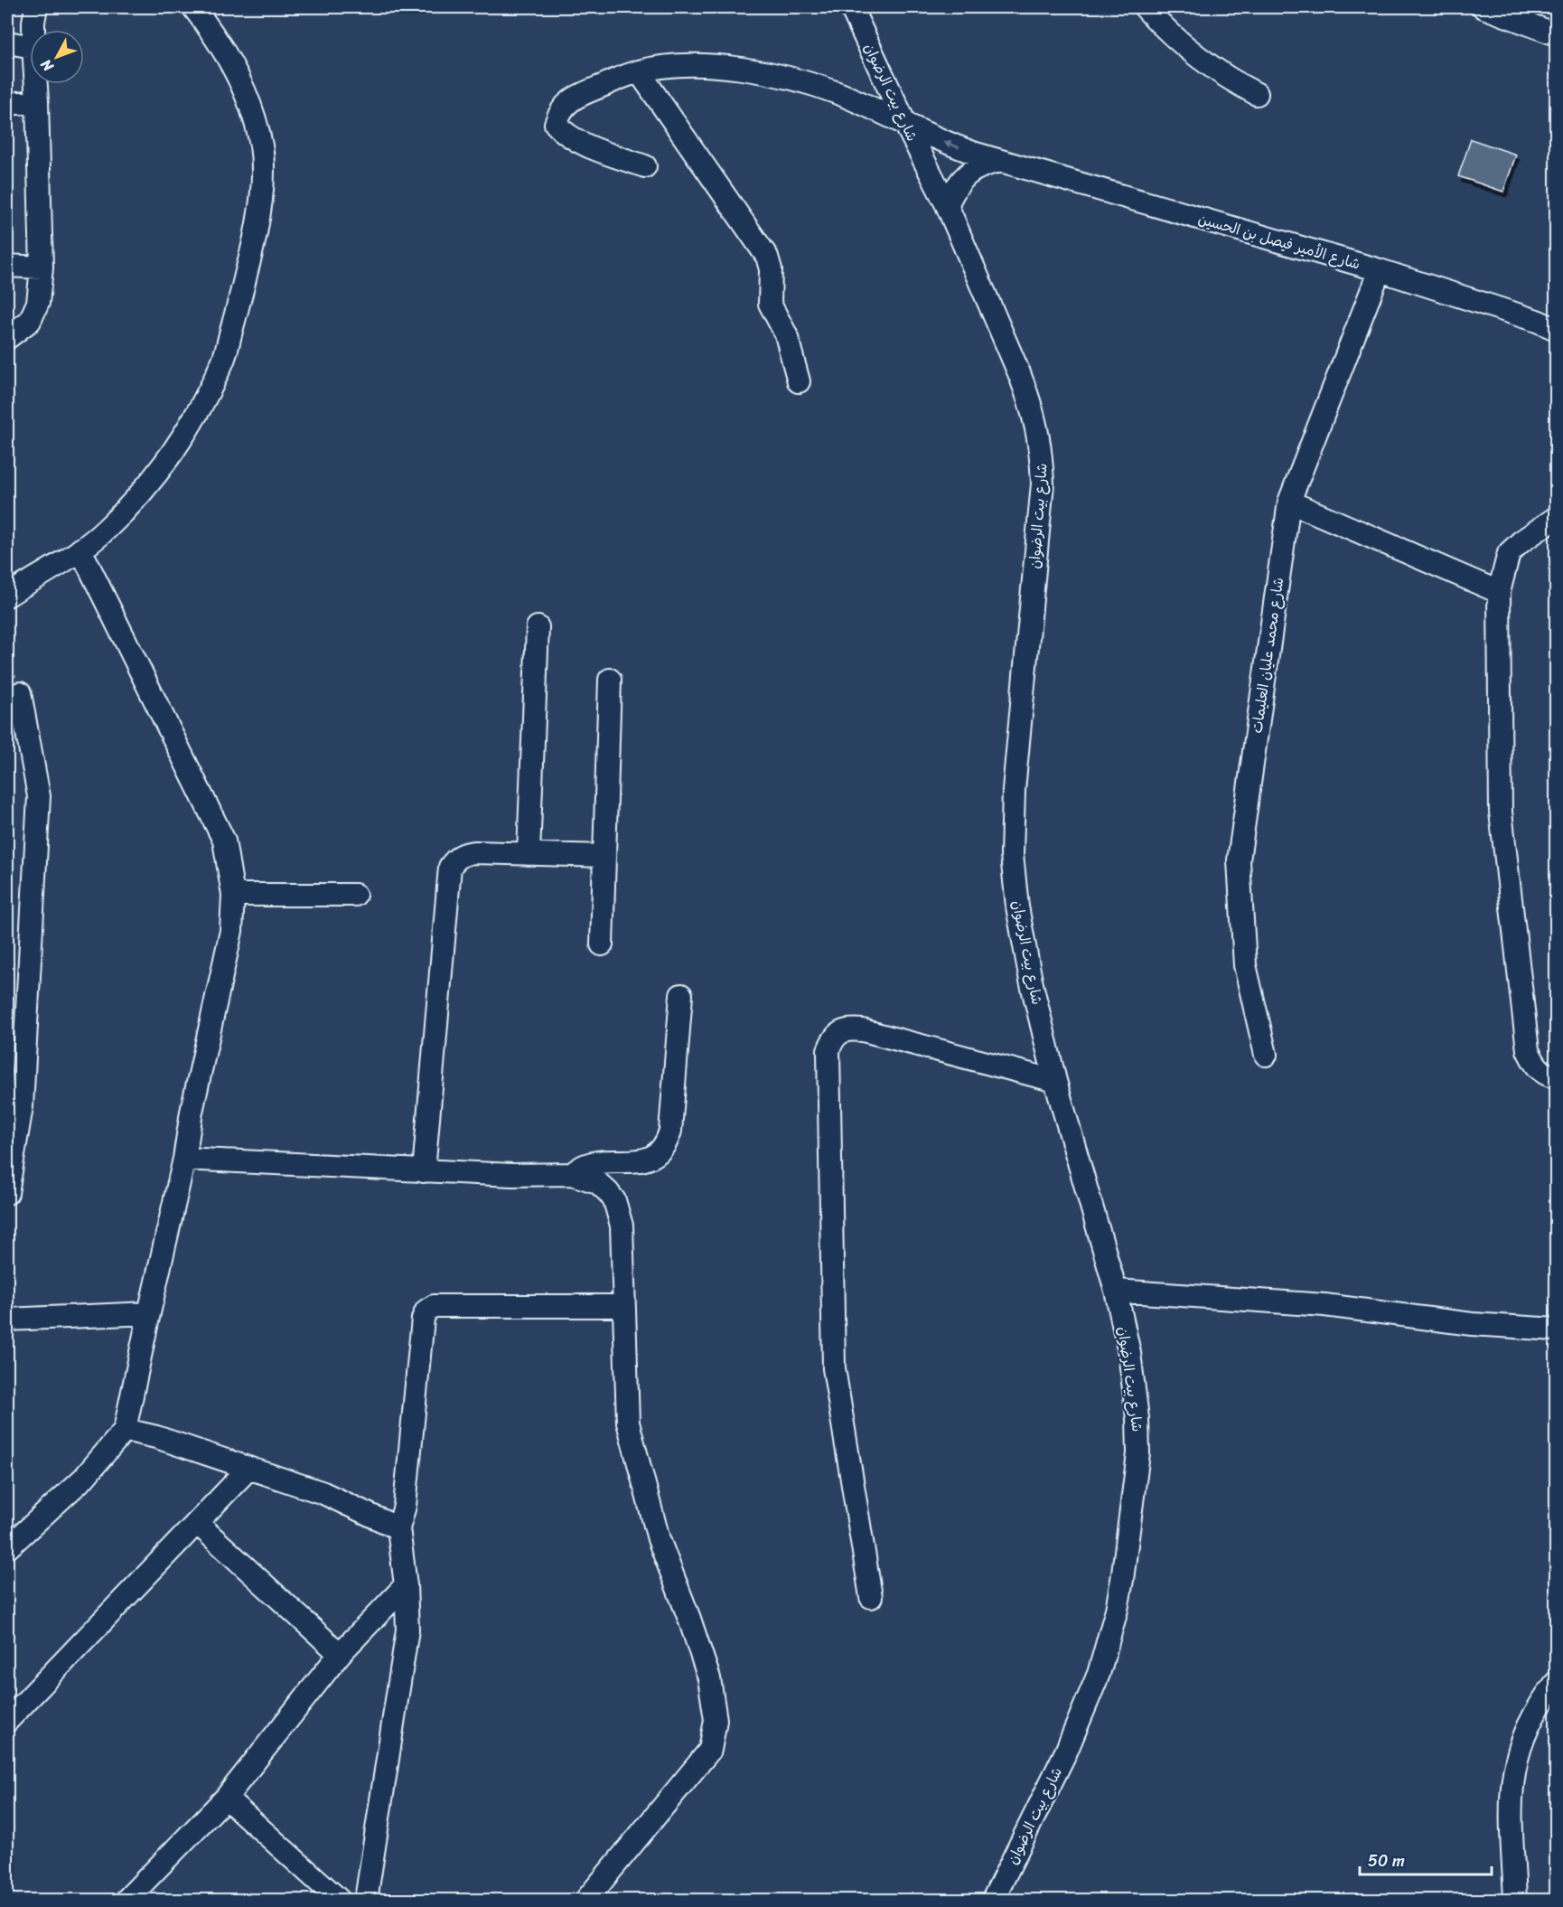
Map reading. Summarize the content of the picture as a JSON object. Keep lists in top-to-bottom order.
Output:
{
  "streets": {
    "street": ["شارع بيت الرضوان", "شارع الأمير فيصل بن الحسين", "شارع محمد عليان العليمات"]
  },
  "crossings": [
    ["شارع بيت الرضوان", "شارع الأمير فيصل بن الحسين"],
    ["شارع الأمير فيصل بن الحسين", "شارع محمد عليان العليمات"]
  ],
  "scale_bar": "50 m",
  "north": "bottom left"
}
